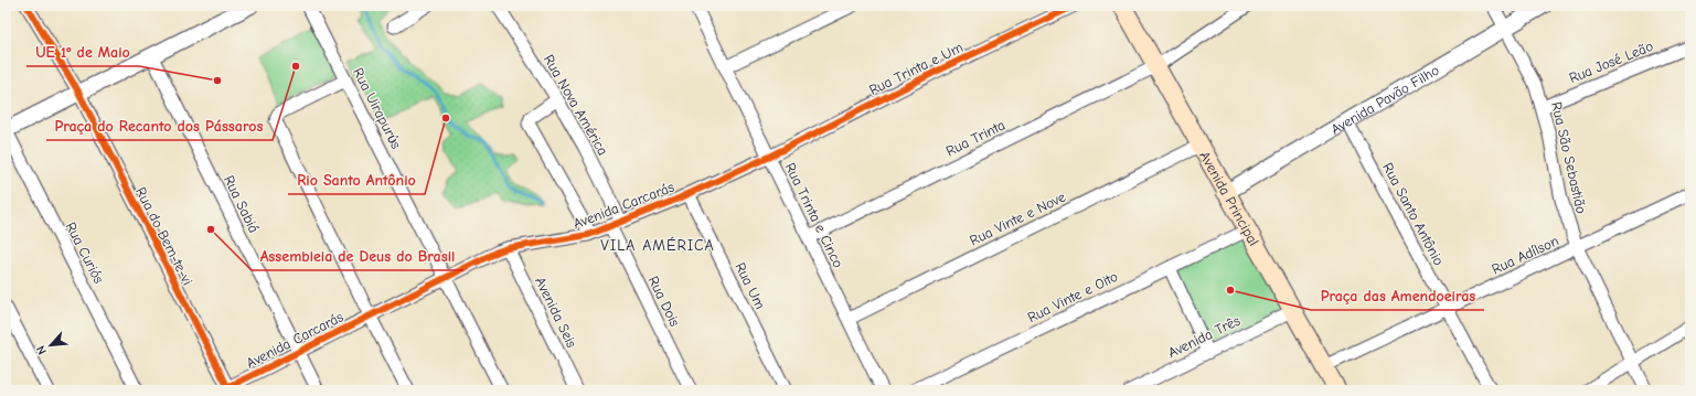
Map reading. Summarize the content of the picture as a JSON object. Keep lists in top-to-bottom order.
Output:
{
  "streets": {
    "main road": ["Avenida Principal"],
    "street": [
      "Rua José Leão",
      "Rua Trinta e Um",
      "Avenida Pavão Filho",
      "Rua Nova América",
      "Rua Uirapurύs",
      "Rua Trinta",
      "Rua São Sebastião",
      "Rua Sabiá",
      "Avenida Carcarás",
      "Rua Santo Antônio",
      "Rua Trinta e Cinco",
      "Rua Vinte e Nove",
      "Rua do Bem-te-vi",
      "Rua Curiós",
      "Rua Adílson",
      "Rua Um",
      "Rua Vinte e Oito",
      "Rua Dois",
      "Avenida Seis",
      "Avenida Três"
    ]
  },
  "crossings": [
    ["Rua José Leão", "Rua São Sebastião"],
    ["Rua Trinta e Um", "Avenida Carcarás"],
    ["Rua Trinta e Um", "Rua Trinta e Cinco"],
    ["Avenida Pavão Filho", "Rua São Sebastião"],
    ["Avenida Pavão Filho", "Avenida Principal"],
    ["Avenida Pavão Filho", "Rua Santo Antônio"],
    ["Rua Nova América", "Avenida Carcarás"],
    ["Rua Nova América", "Rua Dois"],
    ["Rua Uirapurύs", "Avenida Carcarás"],
    ["Rua Trinta", "Avenida Principal"],
    ["Rua Trinta", "Rua Trinta e Cinco"],
    ["Rua São Sebastião", "Rua Adílson"],
    ["Avenida Principal", "Rua Vinte e Nove"],
    ["Avenida Principal", "Rua Adílson"],
    ["Avenida Principal", "Rua Vinte e Oito"],
    ["Avenida Principal", "Avenida Três"],
    ["Rua Sabiá", "Avenida Carcarás"],
    ["Avenida Carcarás", "Rua Trinta e Cinco"],
    ["Avenida Carcarás", "Rua do Bem-te-vi"],
    ["Avenida Carcarás", "Rua Um"],
    ["Avenida Carcarás", "Rua Dois"],
    ["Avenida Carcarás", "Avenida Seis"],
    ["Rua Santo Antônio", "Rua Adílson"],
    ["Rua Trinta e Cinco", "Rua Vinte e Nove"]
  ],
  "districts": ["VILA AMÉRICA"],
  "places": [
    "Praça do Recanto dos Pássaros",
    "UE 1º de Maio",
    "Rio Santo Antônio",
    "Assembleia de Deus do Brasil",
    "Praça das Amendoeiras"
  ],
  "north": "bottom left"
}
